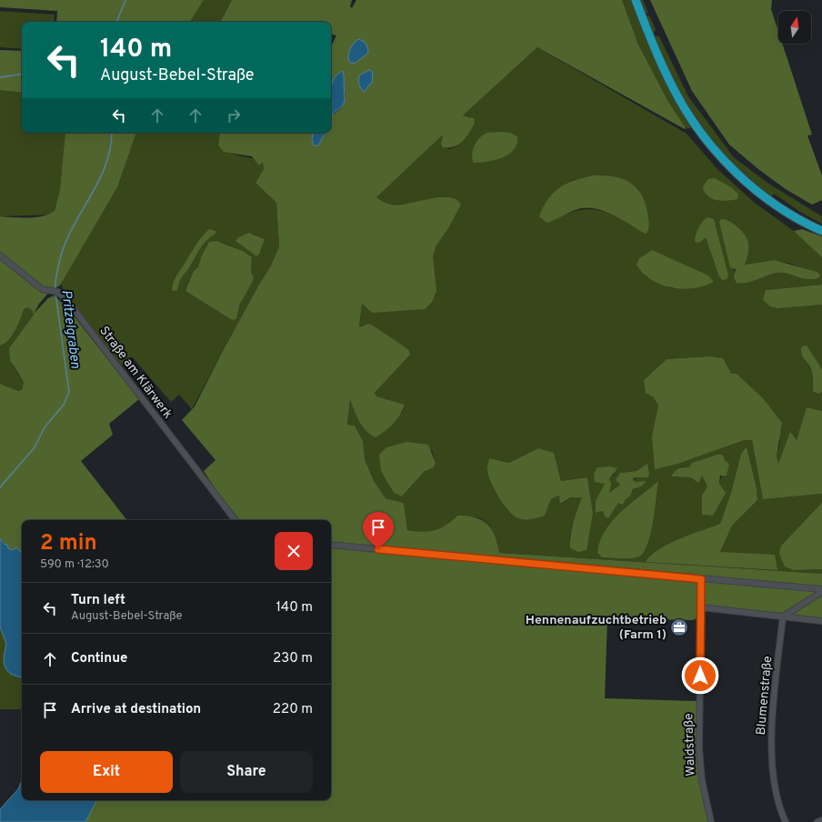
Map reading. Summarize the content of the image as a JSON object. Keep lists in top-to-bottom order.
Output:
{
  "streets": {
    "street": ["Straße am Klärwerk", "Blumenstraße", "Waldstraße"]
  },
  "water": ["Pritzelgraben"],
  "places": {
    "office": ["Hennenaufzuchtbetrieb (Farm 1)"]
  },
  "north": "top",
  "page": {
    "turn": ["140 m", "August-Bebel-Straße"],
    "heading": ["2 min", "590 m · 12:30"],
    "list": [
      {
        "name": "Turn left",
        "note": "August-Bebel-Straße",
        "value": "140 m"
      },
      {
        "name": "Continue",
        "value": "230 m"
      },
      {
        "name": "Arrive at destination",
        "value": "220 m"
      }
    ],
    "buttons": ["Exit", "Share"]
  }
}
